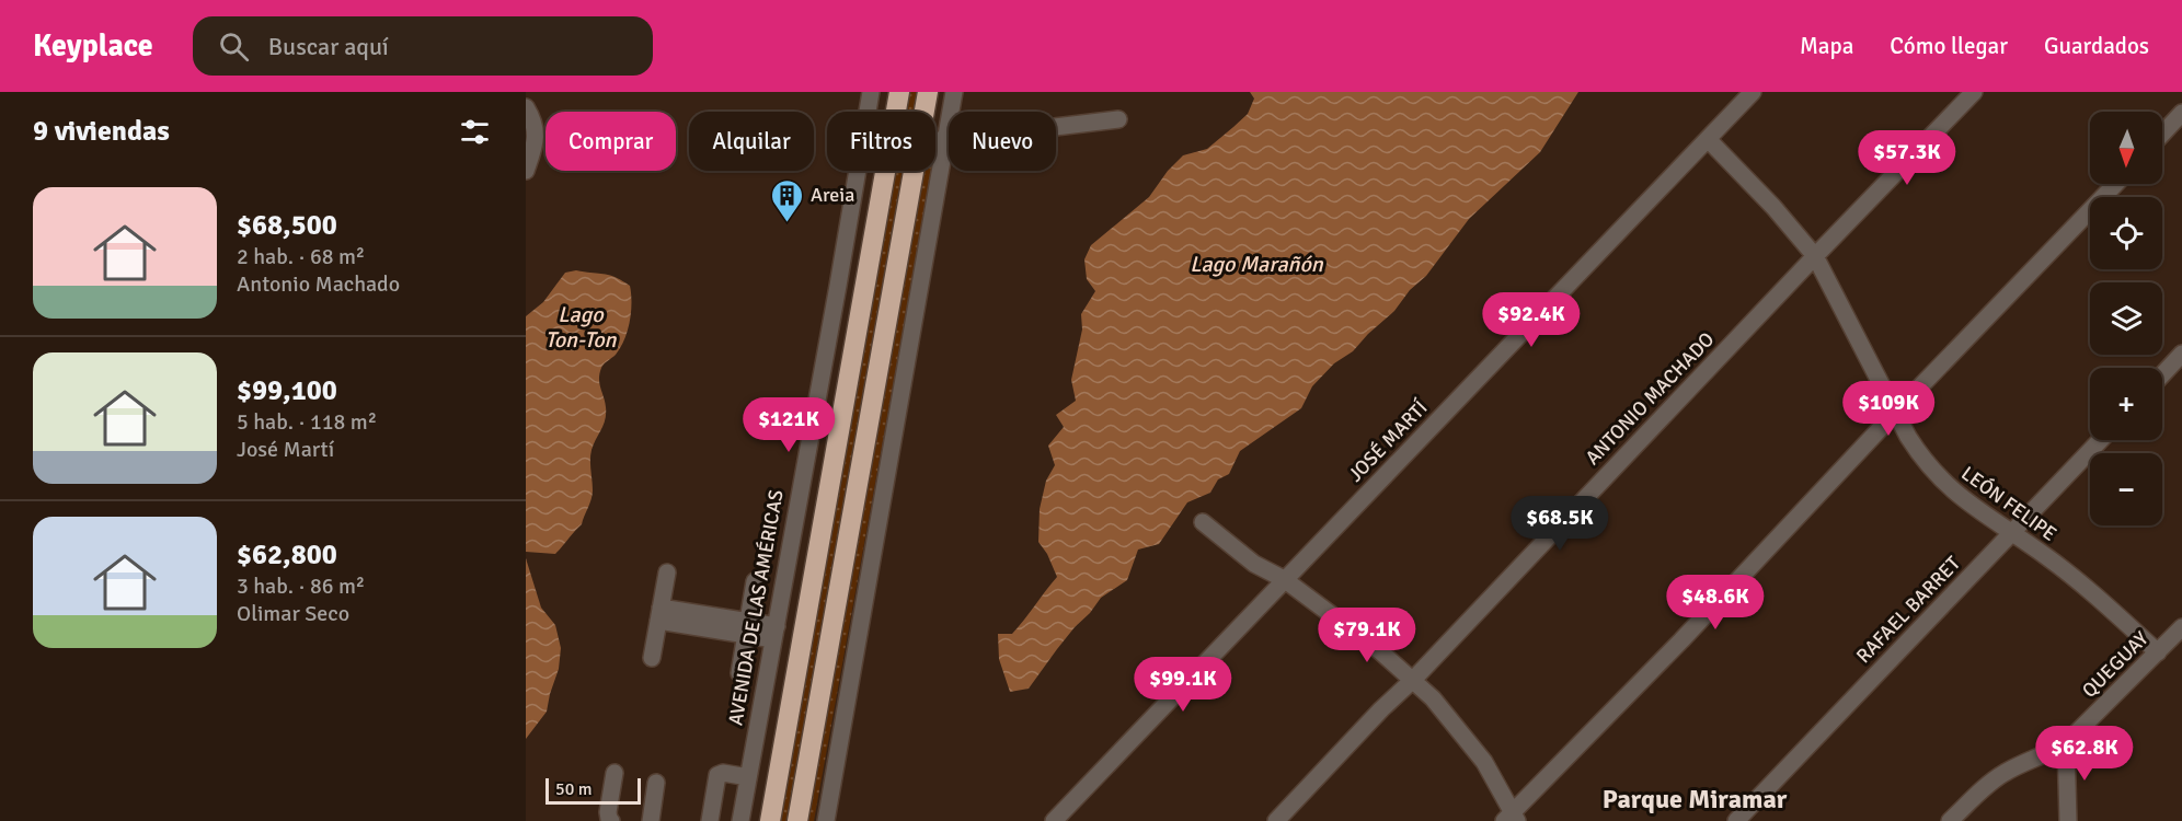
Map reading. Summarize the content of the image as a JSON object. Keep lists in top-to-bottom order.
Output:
{
  "streets": {
    "street": [
      "ANTONIO MACHADO",
      "JOSÉ MARTÍ",
      "LEÓN FELIPE",
      "AVENIDA DE LAS AMÉRICAS",
      "RAFAEL BARRET",
      "QUEGUAY"
    ]
  },
  "crossings": [
    ["ANTONIO MACHADO", "LEÓN FELIPE"],
    ["JOSÉ MARTÍ", "LEÓN FELIPE"],
    ["LEÓN FELIPE", "RAFAEL BARRET"],
    ["LEÓN FELIPE", "QUEGUAY"]
  ],
  "districts": ["Parque Miramar"],
  "water": ["Lago Marañón", "Lago Ton-Ton"],
  "places": {
    "building": ["Areia"]
  },
  "scale_bar": "50 m",
  "north": "bottom",
  "page": {
    "header": "Keyplace",
    "search": "Buscar aquí",
    "nav": ["Mapa", "Cómo llegar", "Guardados"],
    "heading": "9 viviendas",
    "map_buttons": ["+", "−"],
    "chip": [
      "Comprar",
      "Alquilar",
      "Filtros",
      "Nuevo"
    ],
    "price": [
      "$57.3K",
      "$92.4K",
      "$109K",
      "$121K",
      "$68.5K",
      "$48.6K",
      "$79.1K",
      "$99.1K",
      "$62.8K"
    ],
    "list": [
      {
        "name": "$68,500",
        "note": "2 hab. · 68 m² · Antonio Machado"
      },
      {
        "name": "$99,100",
        "note": "5 hab. · 118 m² · José Martí"
      },
      {
        "name": "$62,800",
        "note": "3 hab. · 86 m² · Olimar Seco"
      }
    ],
    "scale": "50 m"
  }
}
